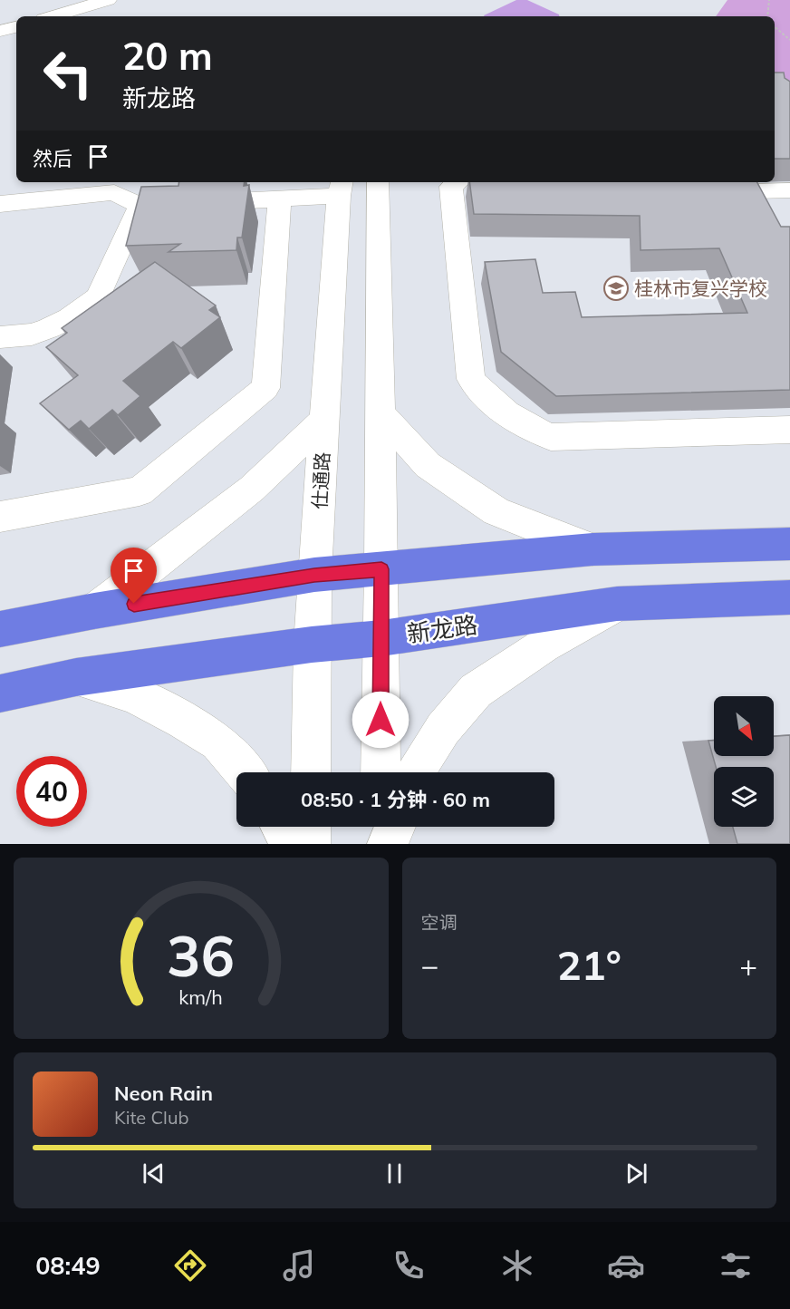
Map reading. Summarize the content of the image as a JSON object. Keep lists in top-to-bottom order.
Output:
{
  "streets": {
    "main road": ["新龙路"],
    "street": ["仕通路"]
  },
  "crossings": [
    ["仕通路", "新龙路"]
  ],
  "places": {
    "school or university": ["桂林市复兴学校"]
  },
  "north": "bottom right",
  "page": {
    "turn": ["20 m", "新龙路"],
    "then": "然后",
    "limit": "40",
    "trip": "08:50 · 1 分钟 · 60 m",
    "tile": "空调",
    "heat": ["−", "21°", "+"],
    "song": ["Neon Rain", "Kite Club"],
    "tabs": "08:49",
    "gauge": ["36", "km/h"]
  }
}
